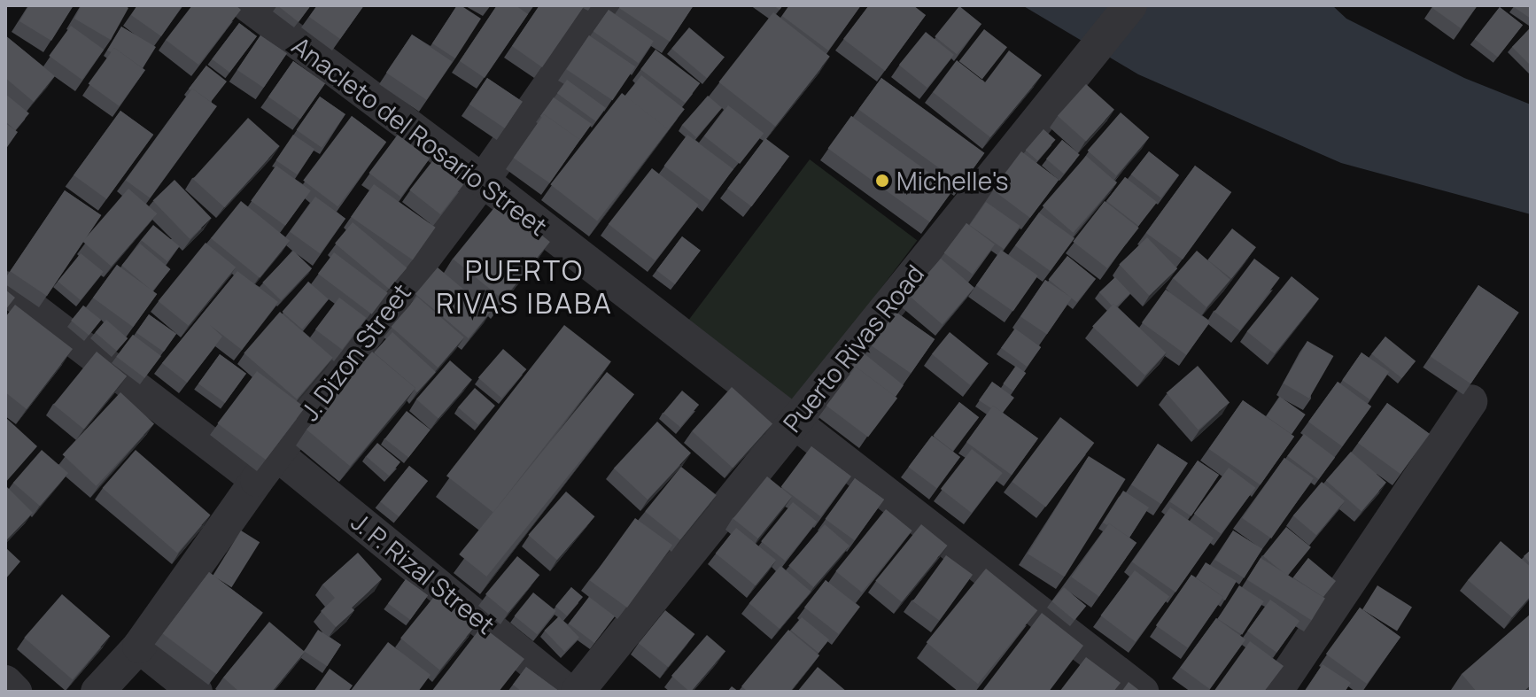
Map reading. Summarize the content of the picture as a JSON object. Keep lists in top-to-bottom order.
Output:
{
  "streets": {
    "street": [
      "Anacleto del Rosario Street",
      "Puerto Rivas Road",
      "J. Dizon Street",
      "J. P. Rizal Street"
    ]
  },
  "crossings": [
    ["Anacleto del Rosario Street", "Puerto Rivas Road"],
    ["Anacleto del Rosario Street", "J. Dizon Street"],
    ["J. Dizon Street", "J. P. Rizal Street"]
  ],
  "districts": ["PUERTO RIVAS IBABA"],
  "places": ["Michelle's"]
}
